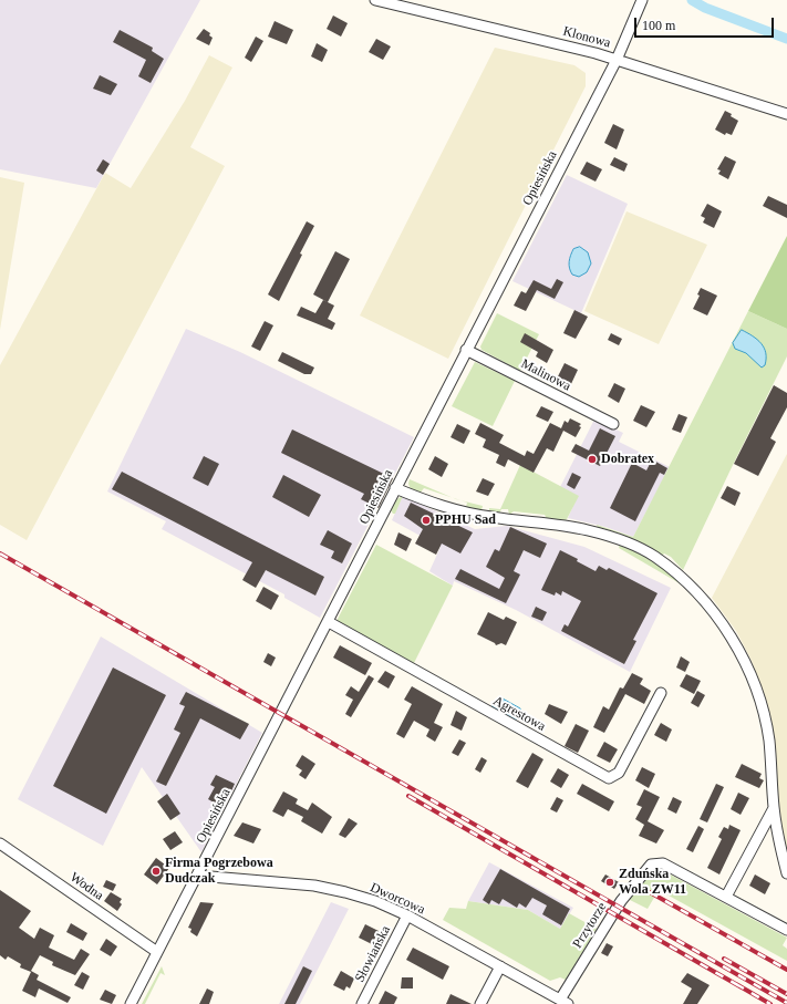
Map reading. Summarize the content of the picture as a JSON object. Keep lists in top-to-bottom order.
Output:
{
  "streets": {
    "street": [
      "Klonowa",
      "Opiesińska",
      "Malinowa",
      "Agrestowa",
      "Wodna",
      "Dworcowa",
      "Przytorze",
      "Słowiańska"
    ]
  },
  "crossings": [
    ["Klonowa", "Opiesińska"],
    ["Opiesińska", "Malinowa"],
    ["Opiesińska", "Agrestowa"],
    ["Opiesińska", "Wodna"],
    ["Opiesińska", "Dworcowa"],
    ["Dworcowa", "Przytorze"],
    ["Dworcowa", "Słowiańska"]
  ],
  "places": [
    "Dobratex",
    "PPHU Sad",
    "Firma Pogrzebowa Dudczak",
    "Zduńska Wola ZW11"
  ],
  "scale_bar": "100 m"
}
